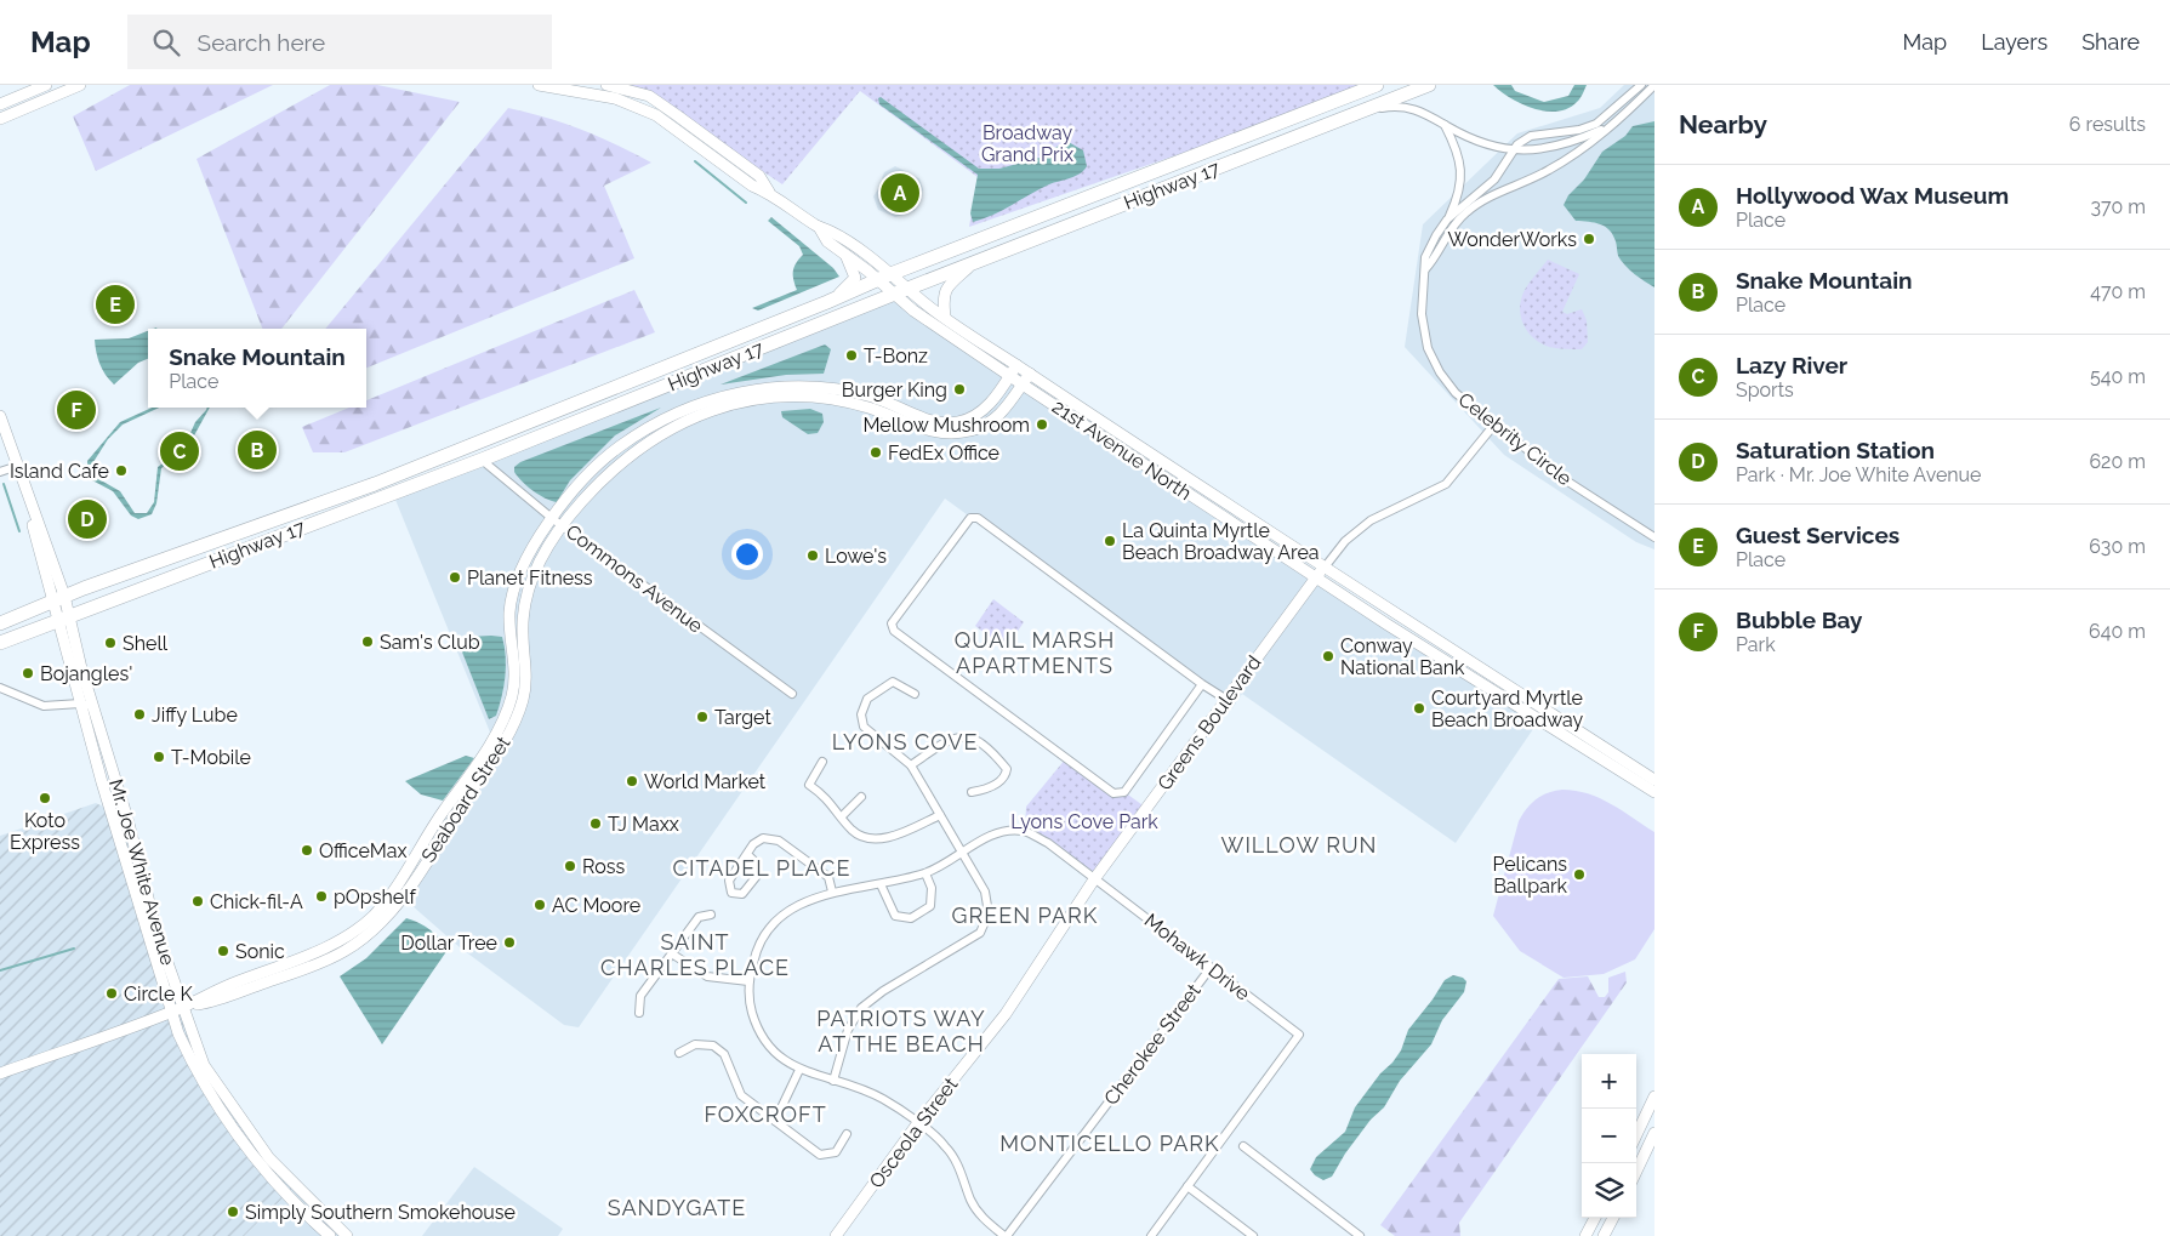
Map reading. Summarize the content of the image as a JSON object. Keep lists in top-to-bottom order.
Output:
{
  "streets": {
    "highway": ["Highway 17"],
    "street": [
      "Celebrity Circle",
      "21st Avenue North",
      "Commons Avenue",
      "Greens Boulevard",
      "Seaboard Street",
      "Mr. Joe White Avenue",
      "Mohawk Drive",
      "Cherokee Street",
      "Osceola Street"
    ]
  },
  "crossings": [
    ["Highway 17", "21st Avenue North"],
    ["Highway 17", "Commons Avenue"],
    ["Highway 17", "Mr. Joe White Avenue"],
    ["Celebrity Circle", "Greens Boulevard"],
    ["21st Avenue North", "Greens Boulevard"],
    ["21st Avenue North", "Seaboard Street"],
    ["Commons Avenue", "Seaboard Street"],
    ["Greens Boulevard", "Mohawk Drive"],
    ["Greens Boulevard", "Osceola Street"],
    ["Seaboard Street", "Mr. Joe White Avenue"],
    ["Mohawk Drive", "Cherokee Street"],
    ["Mohawk Drive", "Osceola Street"]
  ],
  "districts": [
    "QUAIL MARSH APARTMENTS",
    "LYONS COVE",
    "WILLOW RUN",
    "CITADEL PLACE",
    "GREEN PARK",
    "SAINT CHARLES PLACE",
    "PATRIOTS WAY AT THE BEACH",
    "FOXCROFT",
    "MONTICELLO PARK",
    "SANDYGATE"
  ],
  "parks": ["Broadway Grand Prix", "Lyons Cove Park"],
  "places": [
    "WonderWorks",
    "T-Bonz",
    "Burger King",
    "Mellow Mushroom",
    "FedEx Office",
    "Island Cafe",
    "La Quinta Myrtle Beach Broadway Area",
    "Lowe's",
    "Planet Fitness",
    "Sam's Club",
    "Shell",
    "Conway National Bank",
    "Bojangles'",
    "Courtyard Myrtle Beach Broadway",
    "Jiffy Lube",
    "Target",
    "T-Mobile",
    "World Market",
    "Koto Express",
    "TJ Maxx",
    "OfficeMax",
    "Ross",
    "Pelicans Ballpark",
    "pOpshelf",
    "Chick-fil-A",
    "AC Moore",
    "Dollar Tree",
    "Sonic",
    "Circle K",
    "Simply Southern Smokehouse"
  ],
  "page": {
    "header": "Map",
    "search": "Search here",
    "nav": ["Map", "Layers", "Share"],
    "heading": ["Nearby", "6 results"],
    "list": [
      {
        "mark": "A",
        "name": "Hollywood Wax Museum",
        "note": "Place",
        "value": "370 m"
      },
      {
        "mark": "B",
        "name": "Snake Mountain",
        "note": "Place",
        "value": "470 m"
      },
      {
        "mark": "C",
        "name": "Lazy River",
        "note": "Sports",
        "value": "540 m"
      },
      {
        "mark": "D",
        "name": "Saturation Station",
        "note": "Park · Mr. Joe White Avenue",
        "value": "620 m"
      },
      {
        "mark": "E",
        "name": "Guest Services",
        "note": "Place",
        "value": "630 m"
      },
      {
        "mark": "F",
        "name": "Bubble Bay",
        "note": "Park",
        "value": "640 m"
      }
    ],
    "pins": [
      "A",
      "E",
      "F",
      "B",
      "C",
      "D"
    ],
    "popup": ["Snake Mountain", "Place"],
    "map_buttons": ["+", "−"]
  }
}
